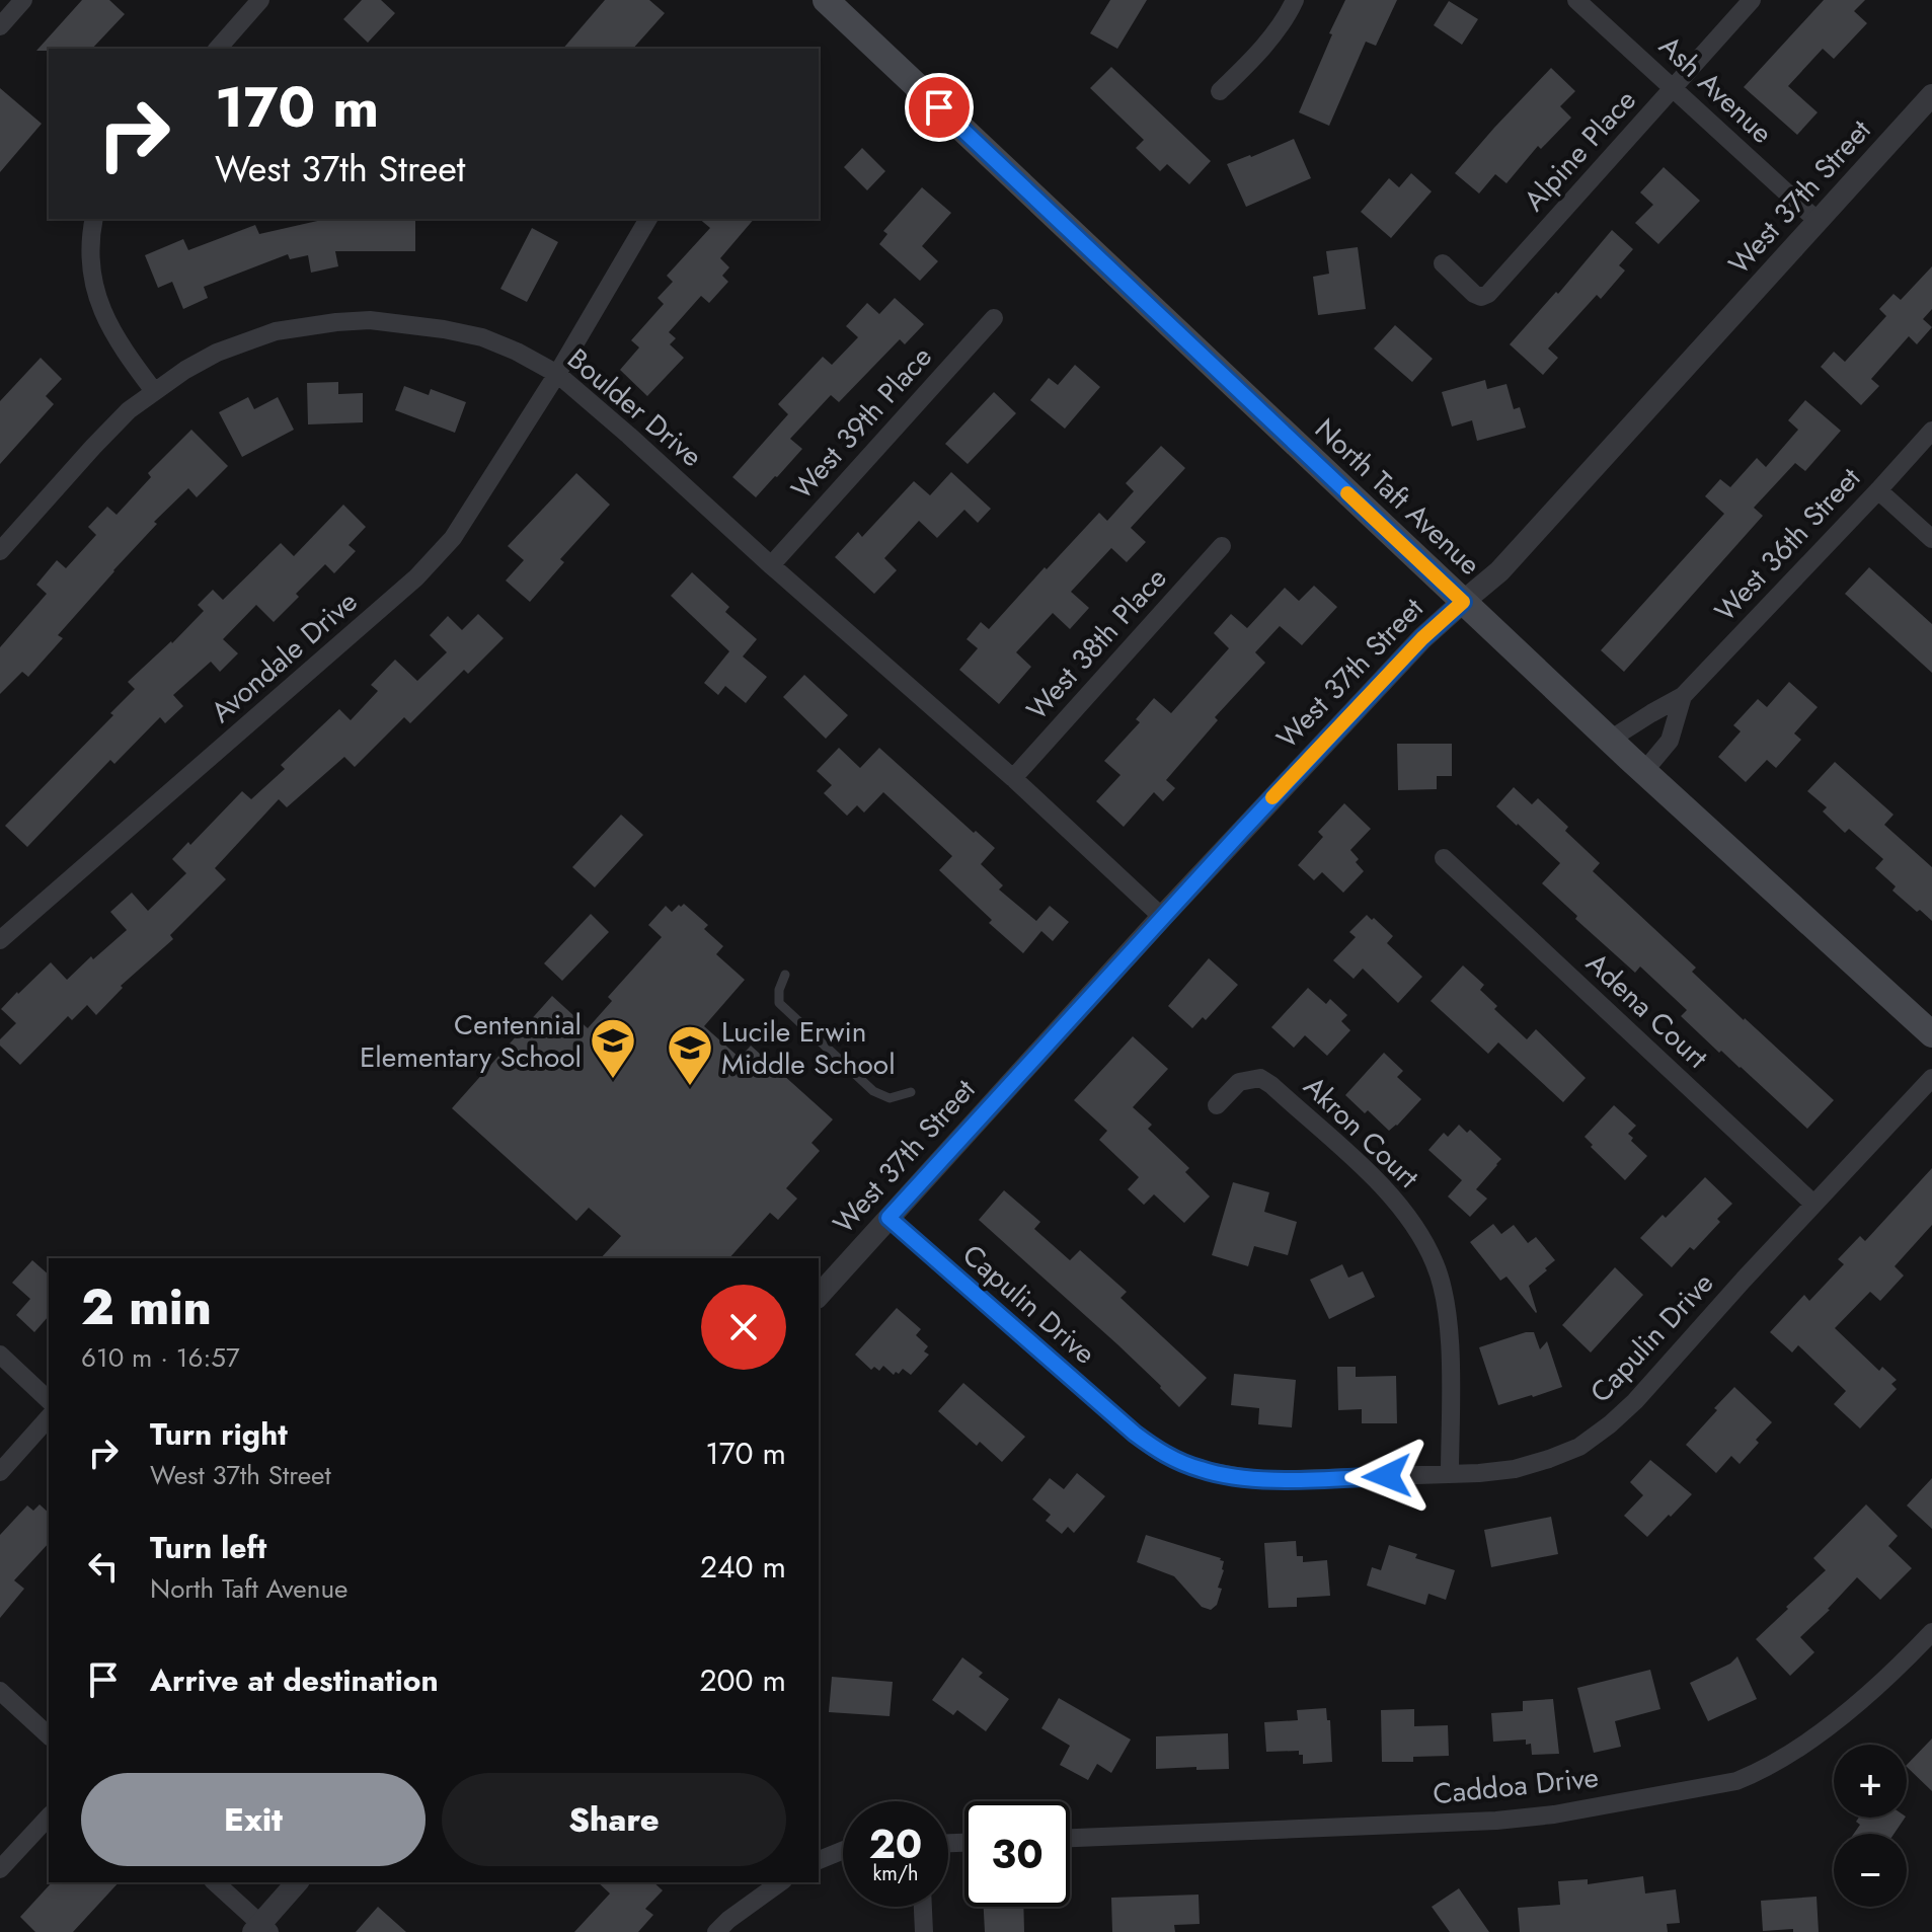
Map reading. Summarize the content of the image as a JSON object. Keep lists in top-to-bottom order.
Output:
{
  "streets": {
    "main road": ["North Taft Avenue"],
    "street": [
      "Ash Avenue",
      "Alpine Place",
      "West 37th Street",
      "Boulder Drive",
      "West 39th Place",
      "West 36th Street",
      "West 38th Place",
      "Avondale Drive",
      "Adena Court",
      "Akron Court",
      "Capulin Drive",
      "Caddoa Drive"
    ]
  },
  "crossings": [
    ["Ash Avenue", "Alpine Place"],
    ["Ash Avenue", "West 37th Street"],
    ["West 37th Street", "Boulder Drive"],
    ["West 37th Street", "North Taft Avenue"],
    ["West 37th Street", "Capulin Drive"],
    ["Boulder Drive", "West 39th Place"],
    ["Boulder Drive", "West 38th Place"],
    ["Boulder Drive", "Avondale Drive"],
    ["North Taft Avenue", "West 36th Street"],
    ["Adena Court", "Capulin Drive"],
    ["Akron Court", "Capulin Drive"]
  ],
  "places": {
    "school or university": ["Centennial Elementary School", "Lucile Erwin Middle School"]
  },
  "page": {
    "turn": ["170 m", "West 37th Street"],
    "heading": ["2 min", "610 m · 16:57"],
    "list": [
      {
        "name": "Turn right",
        "note": "West 37th Street",
        "value": "170 m"
      },
      {
        "name": "Turn left",
        "note": "North Taft Avenue",
        "value": "240 m"
      },
      {
        "name": "Arrive at destination",
        "value": "200 m"
      }
    ],
    "map_buttons": ["+", "−"],
    "buttons": ["Exit", "Share"],
    "speed": "20 km/h",
    "limit": "30"
  }
}
